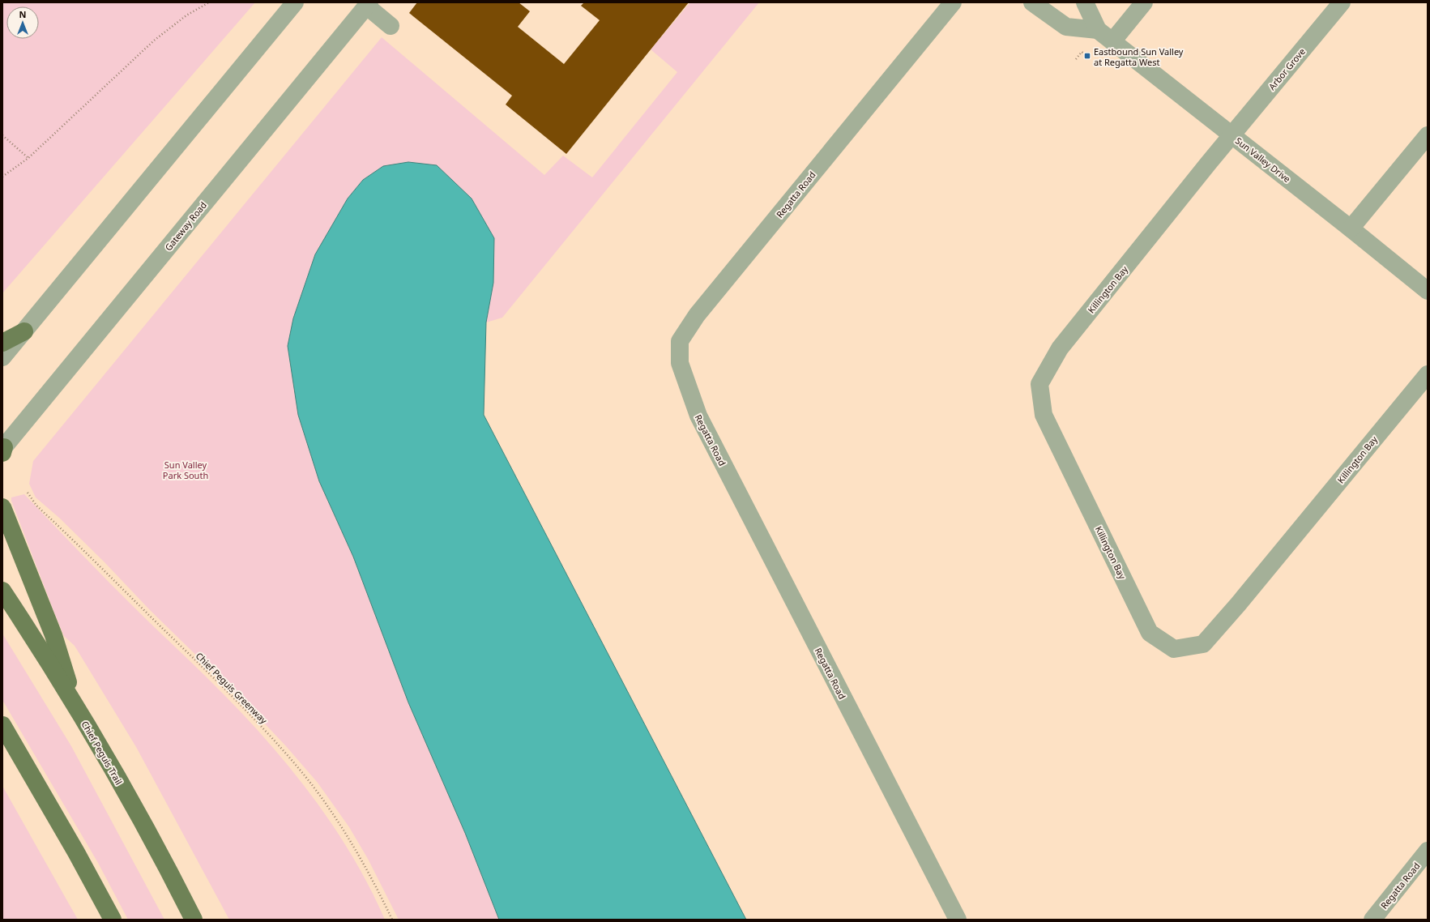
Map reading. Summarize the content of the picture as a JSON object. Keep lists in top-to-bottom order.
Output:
{
  "streets": {
    "main road": ["Chief Peguis Trail"],
    "street": [
      "Arbor Grove",
      "Sun Valley Drive",
      "Regatta Road",
      "Gateway Road",
      "Killington Bay"
    ],
    "path": ["Chief Peguis Greenway"]
  },
  "crossings": [
    ["Arbor Grove", "Sun Valley Drive"],
    ["Arbor Grove", "Killington Bay"],
    ["Sun Valley Drive", "Killington Bay"]
  ],
  "parks": ["Sun Valley Park South"],
  "places": {
    "transit": ["Eastbound Sun Valley at Regatta West"]
  },
  "north": "top"
}
